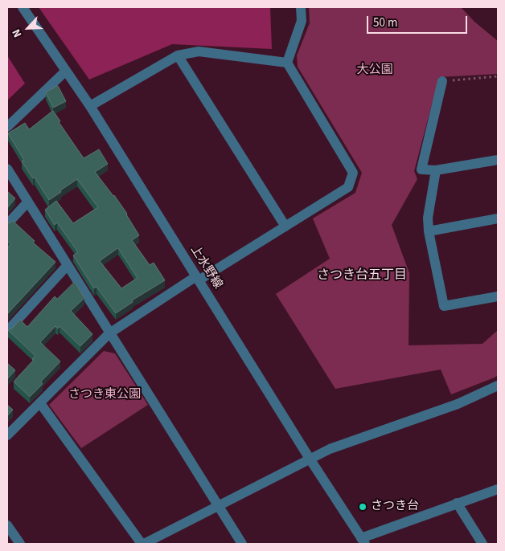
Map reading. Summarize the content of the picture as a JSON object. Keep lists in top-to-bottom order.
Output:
{
  "streets": {
    "street": ["上水野線"]
  },
  "districts": ["さつき台五丁目"],
  "parks": ["大公園", "さつき東公園"],
  "places": ["さつき台"],
  "scale_bar": "50 m",
  "north": "bottom left"
}
